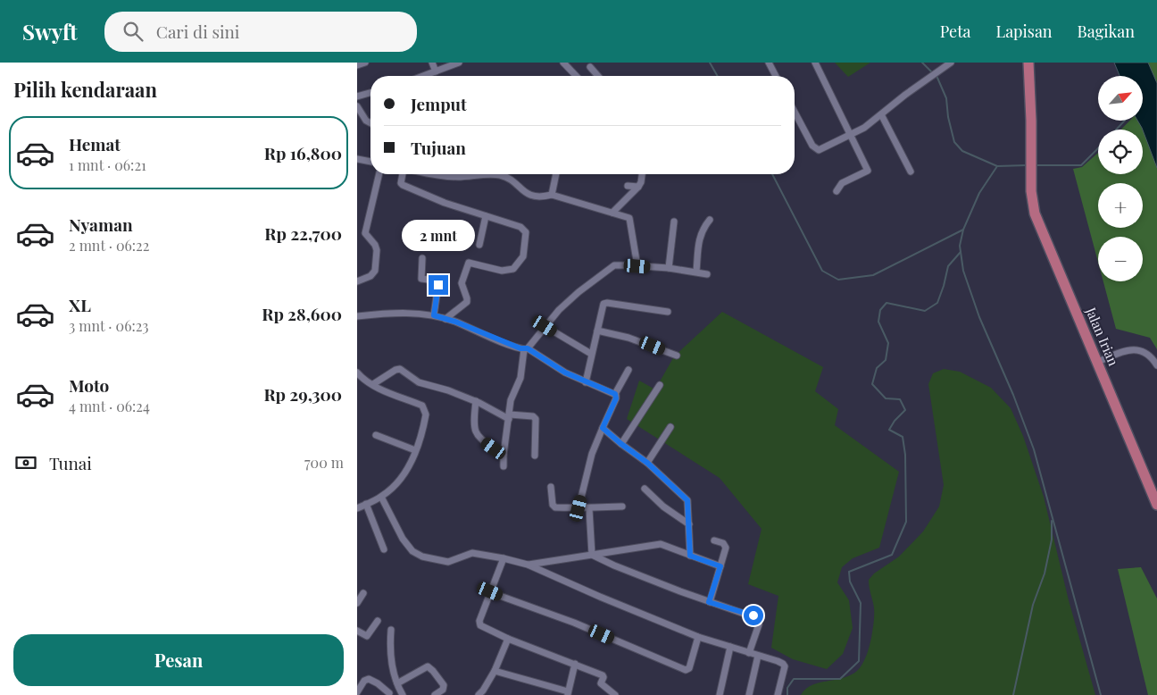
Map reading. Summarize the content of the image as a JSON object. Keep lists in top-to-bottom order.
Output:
{
  "streets": {
    "main road": ["Jalan Irian"]
  },
  "north": "top right",
  "page": {
    "header": "Swyft",
    "search": "Cari di sini",
    "nav": ["Peta", "Lapisan", "Bagikan"],
    "heading": "Pilih kendaraan",
    "map_buttons": ["+", "−"],
    "banner": ["Jemput", "Tujuan"],
    "list": [
      {
        "name": "Hemat",
        "note": "1 mnt · 06:21",
        "value": "Rp 16,800"
      },
      {
        "name": "Nyaman",
        "note": "2 mnt · 06:22",
        "value": "Rp 22,700"
      },
      {
        "name": "XL",
        "note": "3 mnt · 06:23",
        "value": "Rp 28,600"
      },
      {
        "name": "Moto",
        "note": "4 mnt · 06:24",
        "value": "Rp 29,300"
      }
    ],
    "bubble": "2 mnt",
    "pay": ["Tunai", "700 m"],
    "buttons": "Pesan"
  }
}
